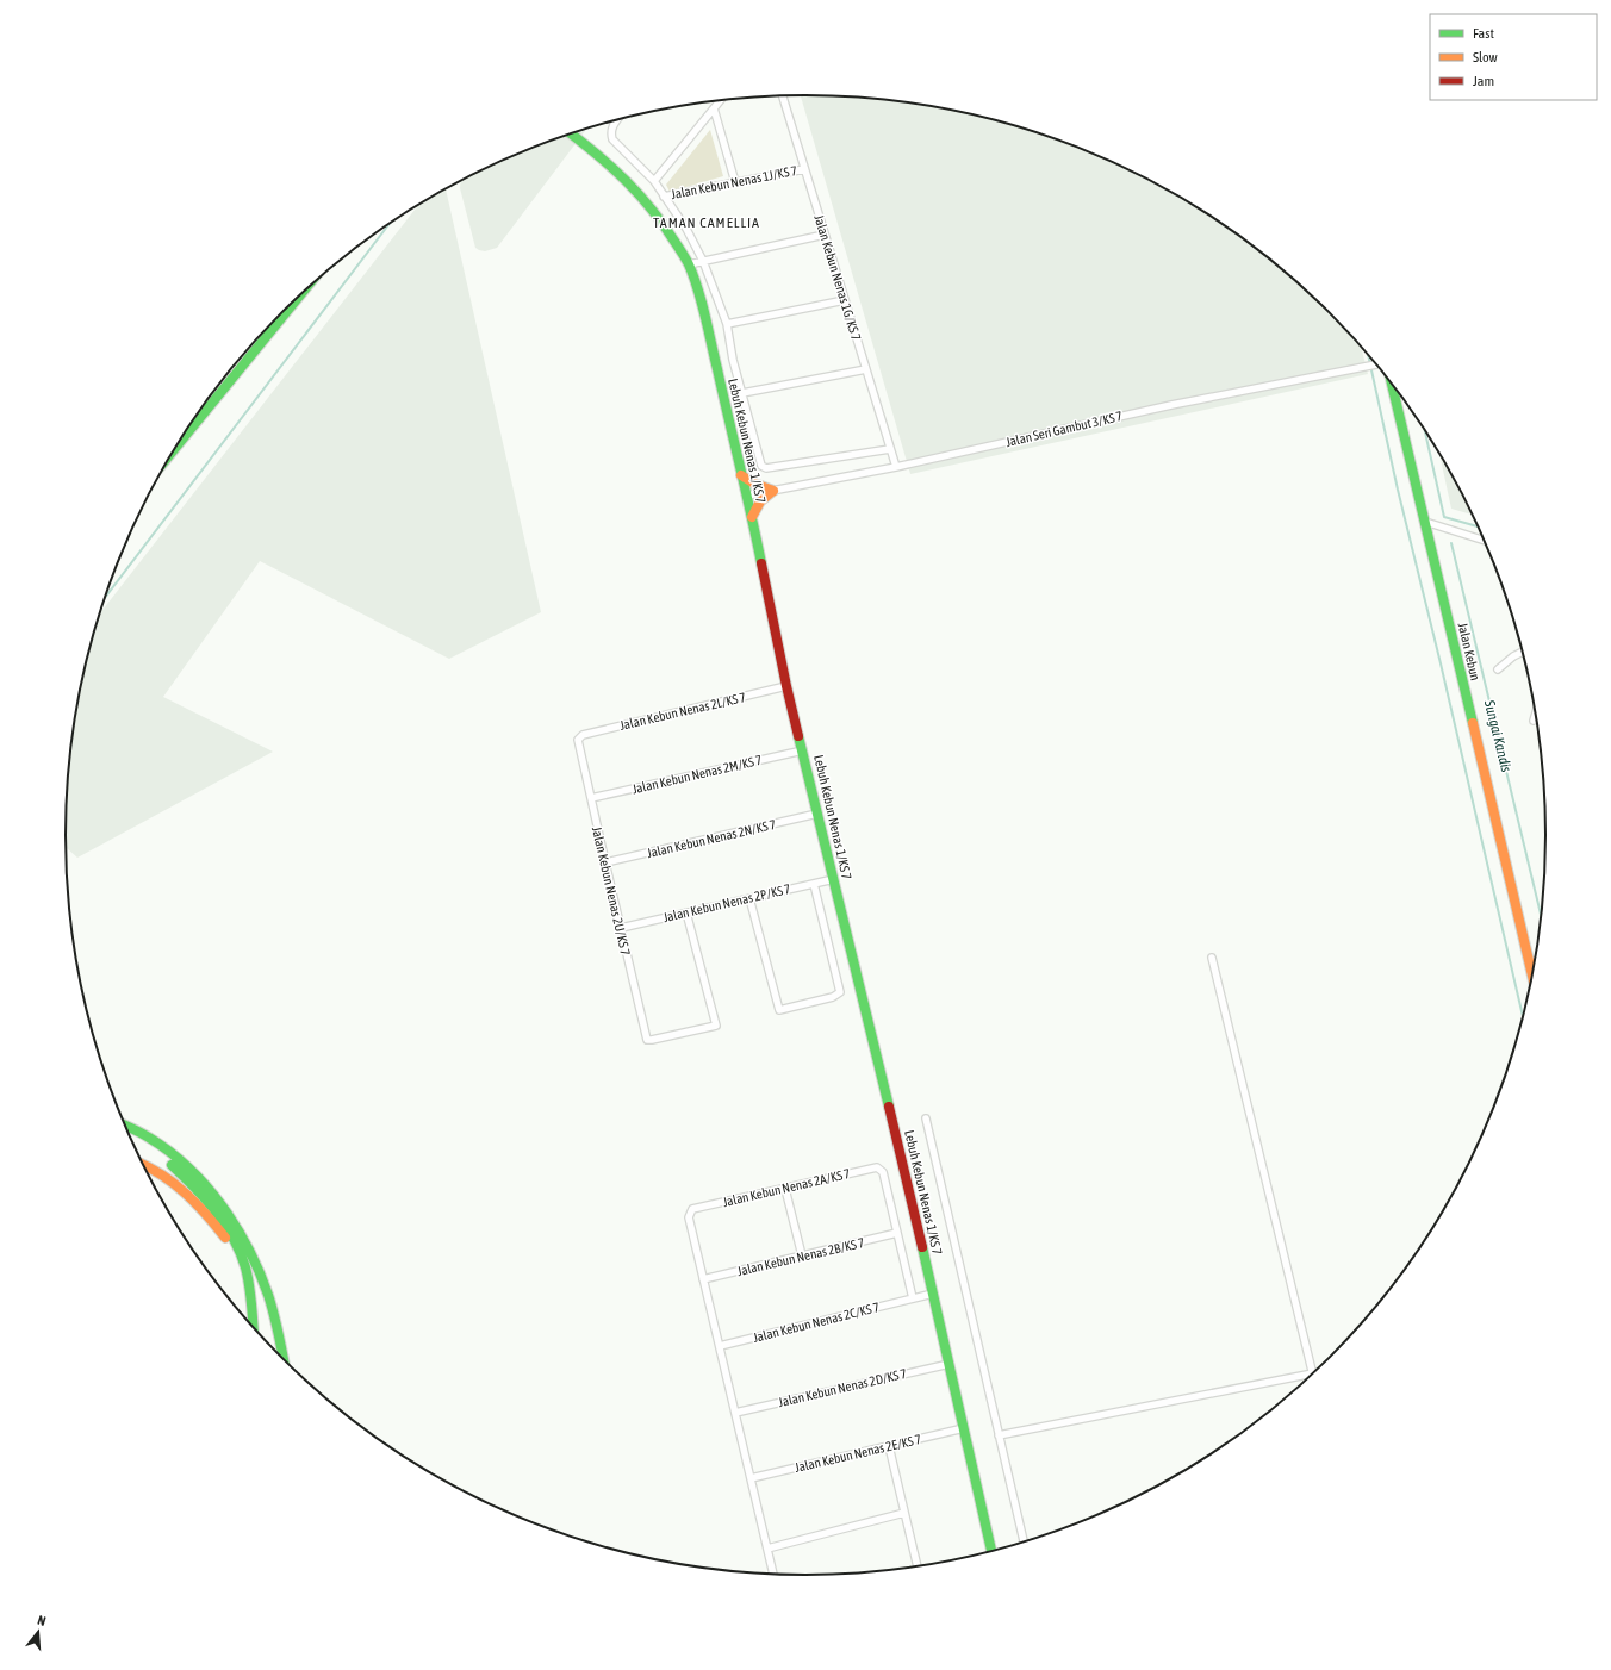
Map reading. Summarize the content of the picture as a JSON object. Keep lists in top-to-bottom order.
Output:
{
  "streets": {
    "main road": ["Lebuh Kebun Nenas 1/KS 7", "Jalan Kebun"],
    "street": [
      "Jalan Kebun Nenas 1J/KS 7",
      "Jalan Kebun Nenas 1G/KS 7",
      "Jalan Seri Gambut 3/KS 7",
      "Jalan Kebun Nenas 2L/KS 7",
      "Jalan Kebun Nenas 2M/KS 7",
      "Jalan Kebun Nenas 2N/KS 7",
      "Jalan Kebun Nenas 2U/KS 7",
      "Jalan Kebun Nenas 2P/KS 7",
      "Jalan Kebun Nenas 2A/KS 7",
      "Jalan Kebun Nenas 2B/KS 7",
      "Jalan Kebun Nenas 2C/KS 7",
      "Jalan Kebun Nenas 2D/KS 7",
      "Jalan Kebun Nenas 2E/KS 7"
    ]
  },
  "crossings": [
    ["Jalan Kebun Nenas 1J/KS 7", "Jalan Kebun Nenas 1G/KS 7"],
    ["Jalan Kebun Nenas 1G/KS 7", "Jalan Seri Gambut 3/KS 7"],
    ["Jalan Seri Gambut 3/KS 7", "Lebuh Kebun Nenas 1/KS 7"],
    ["Lebuh Kebun Nenas 1/KS 7", "Jalan Kebun Nenas 2L/KS 7"],
    ["Lebuh Kebun Nenas 1/KS 7", "Jalan Kebun Nenas 2M/KS 7"],
    ["Lebuh Kebun Nenas 1/KS 7", "Jalan Kebun Nenas 2N/KS 7"],
    ["Lebuh Kebun Nenas 1/KS 7", "Jalan Kebun Nenas 2P/KS 7"],
    ["Lebuh Kebun Nenas 1/KS 7", "Jalan Kebun Nenas 2C/KS 7"],
    ["Lebuh Kebun Nenas 1/KS 7", "Jalan Kebun Nenas 2D/KS 7"],
    ["Lebuh Kebun Nenas 1/KS 7", "Jalan Kebun Nenas 2E/KS 7"],
    ["Jalan Kebun Nenas 2L/KS 7", "Jalan Kebun Nenas 2U/KS 7"],
    ["Jalan Kebun Nenas 2M/KS 7", "Jalan Kebun Nenas 2U/KS 7"],
    ["Jalan Kebun Nenas 2N/KS 7", "Jalan Kebun Nenas 2U/KS 7"],
    ["Jalan Kebun Nenas 2U/KS 7", "Jalan Kebun Nenas 2P/KS 7"],
    ["Jalan Kebun Nenas 2A/KS 7", "Jalan Kebun Nenas 2B/KS 7"]
  ],
  "districts": ["TAMAN CAMELLIA"],
  "water": ["Sungai Kandis"],
  "legend": ["Fast", "Slow", "Jam"],
  "north": "top"
}
